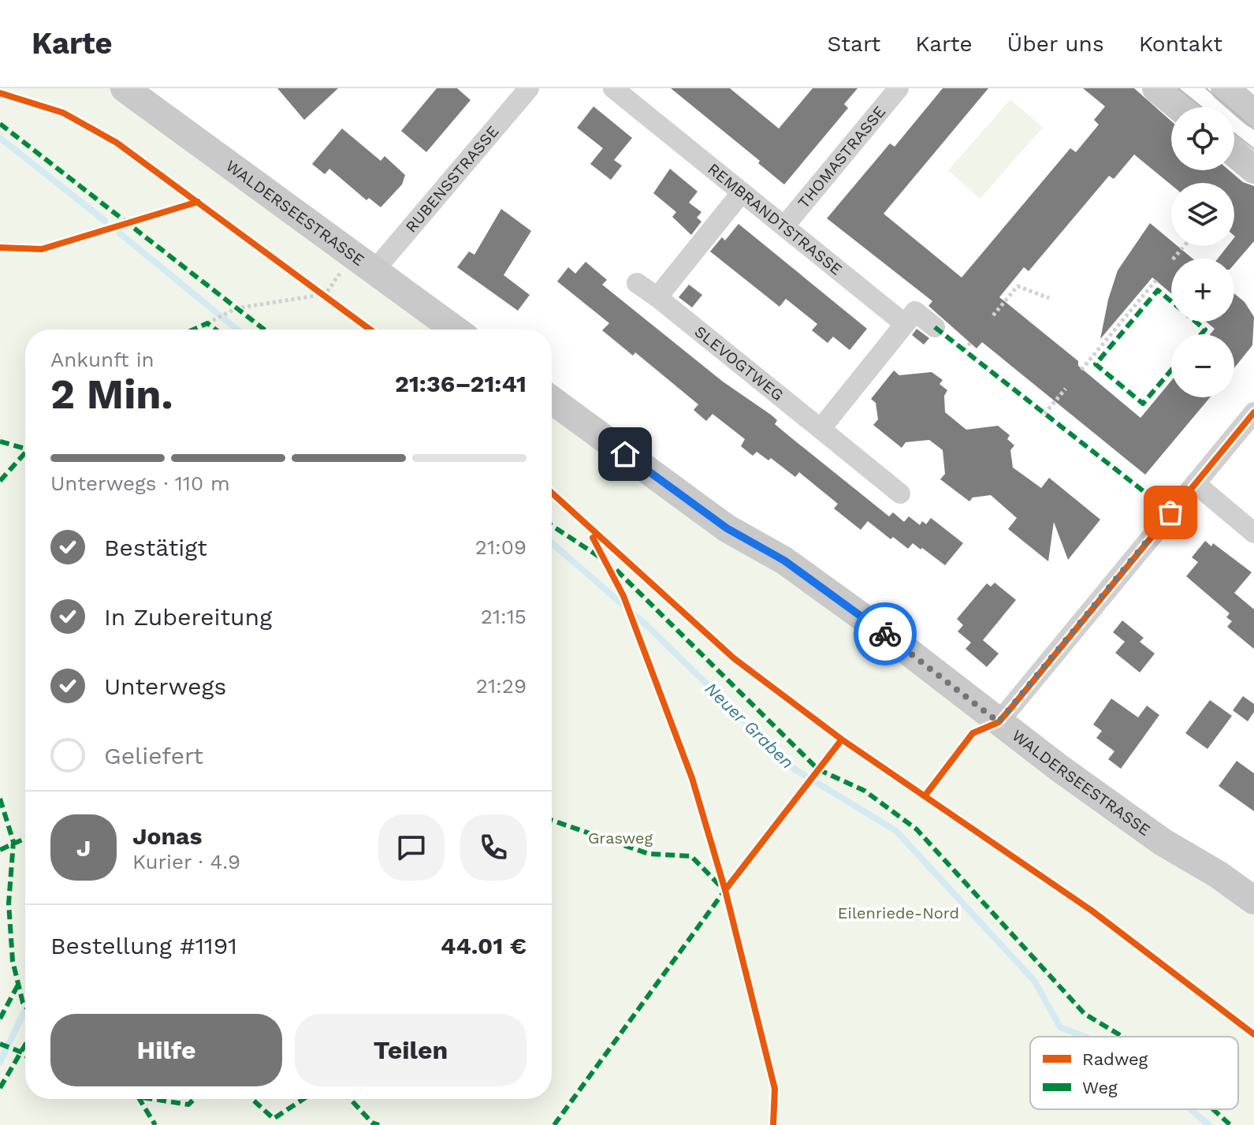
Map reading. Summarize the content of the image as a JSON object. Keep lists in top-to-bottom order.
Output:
{
  "streets": {
    "street": [
      "THOMASTRASSE",
      "RUBENSSTRASSE",
      "WALDERSEESTRASSE",
      "REMBRANDTSTRASSE",
      "SLEVOGTWEG"
    ]
  },
  "crossings": [
    ["THOMASTRASSE", "REMBRANDTSTRASSE"],
    ["RUBENSSTRASSE", "WALDERSEESTRASSE"]
  ],
  "water": ["Neuer Graben"],
  "parks": ["Grasweg", "Eilenriede-Nord"],
  "legend": ["Radweg", "Weg"],
  "page": {
    "header": "Karte",
    "nav": [
      "Start",
      "Karte",
      "Über uns",
      "Kontakt"
    ],
    "map_buttons": ["+", "−"],
    "heading": ["2 Min.", "Ankunft in", "21:36–21:41"],
    "panel": [
      "Jonas",
      "Kurier · 4.9",
      "Bestellung #1191",
      "44.01 €"
    ],
    "bar": "Unterwegs · 110 m",
    "list": [
      ["Bestätigt", "21:09"],
      ["In Zubereitung", "21:15"],
      ["Unterwegs", "21:29"],
      "Geliefert"
    ],
    "round": "J",
    "buttons": ["Hilfe", "Teilen"]
  }
}
